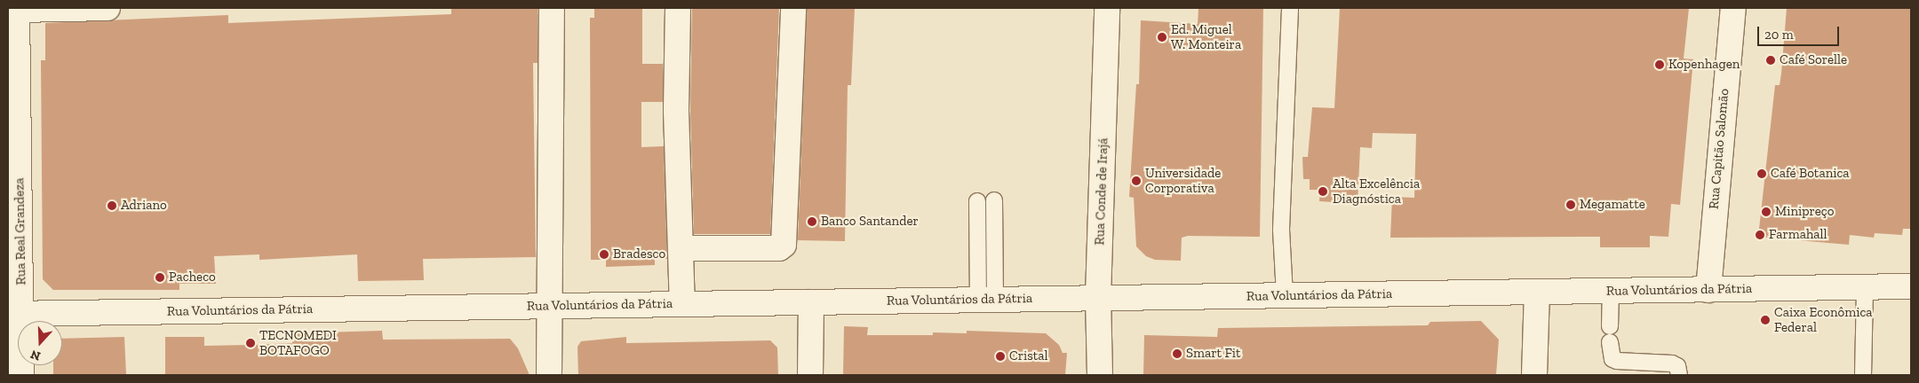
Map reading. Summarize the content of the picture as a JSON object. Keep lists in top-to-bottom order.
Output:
{
  "streets": {
    "main road": [
      "Rua Capitão Salomão",
      "Rua Conde de Irajá",
      "Rua Real Grandeza",
      "Rua Voluntários da Pátria"
    ]
  },
  "crossings": [
    ["Rua Capitão Salomão", "Rua Voluntários da Pátria"],
    ["Rua Conde de Irajá", "Rua Voluntários da Pátria"],
    ["Rua Real Grandeza", "Rua Voluntários da Pátria"]
  ],
  "places": [
    "Ed. Miguel W. Monteira",
    "Café Sorelle",
    "Kopenhagen",
    "Café Botanica",
    "Universidade Corporativa",
    "Alta Excelência Diagnóstica",
    "Megamatte",
    "Adriano",
    "Minipreço",
    "Banco Santander",
    "Farmahall",
    "Bradesco",
    "Pacheco",
    "Caixa Econômica Federal",
    "TECNOMEDI BOTAFOGO",
    "Smart Fit",
    "Cristal"
  ],
  "scale_bar": "20 m",
  "north": "bottom"
}
